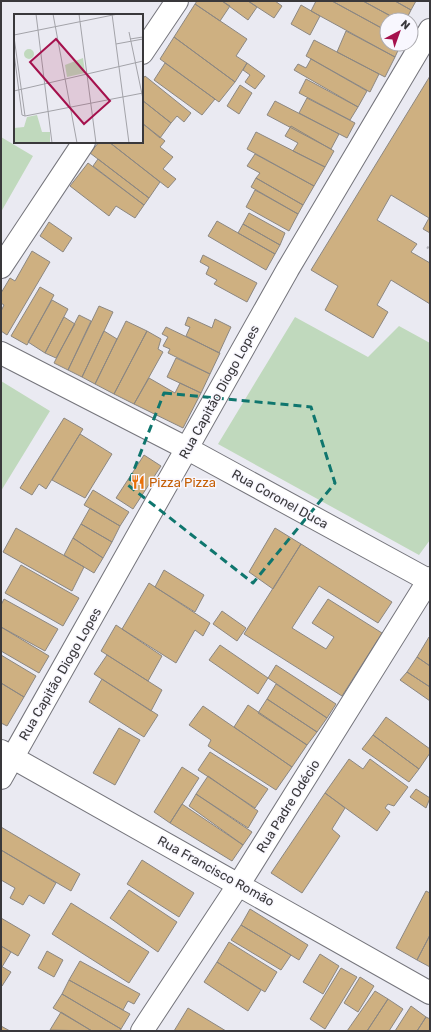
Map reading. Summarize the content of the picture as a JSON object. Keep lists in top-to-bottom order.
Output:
{
  "streets": {
    "street": [
      "Rua Capitão Diogo Lopes",
      "Rua Coronel Duca",
      "Rua Padre Odécio",
      "Rua Francisco Romão"
    ]
  },
  "crossings": [
    ["Rua Capitão Diogo Lopes", "Rua Coronel Duca"],
    ["Rua Capitão Diogo Lopes", "Rua Francisco Romão"],
    ["Rua Coronel Duca", "Rua Padre Odécio"],
    ["Rua Padre Odécio", "Rua Francisco Romão"]
  ],
  "places": {
    "restaurant": ["Pizza Pizza"]
  },
  "north": "top right"
}
